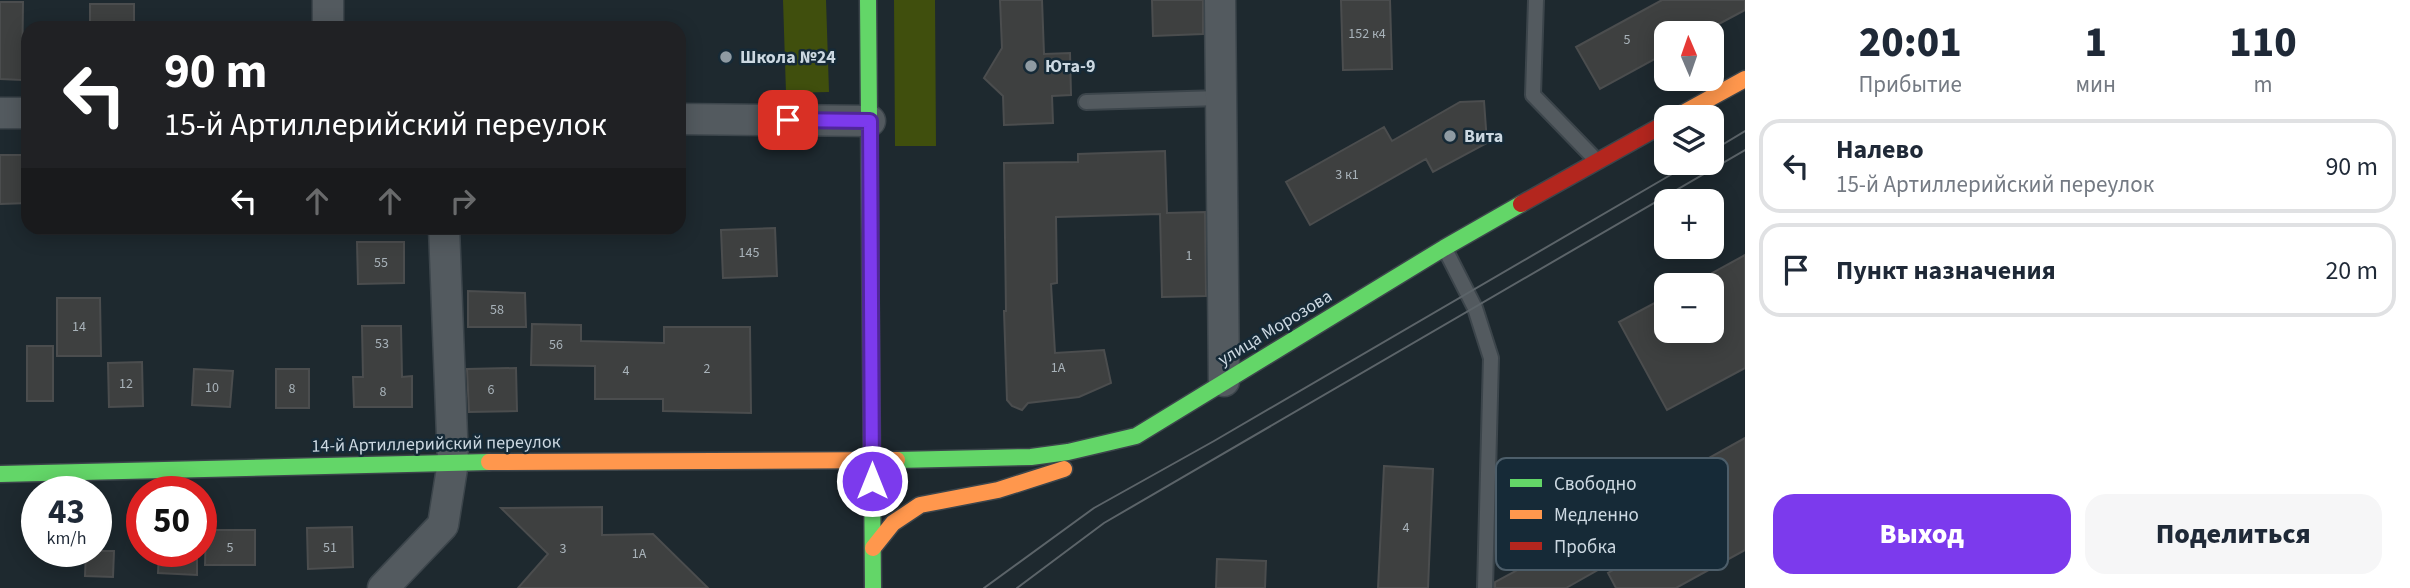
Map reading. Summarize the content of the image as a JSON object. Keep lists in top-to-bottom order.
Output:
{
  "streets": {
    "main road": ["улица Морозова", "14-й Артиллерийский переулок"]
  },
  "crossings": [
    ["улица Морозова", "14-й Артиллерийский переулок"]
  ],
  "places": ["Школа №24", "Юта-9", "Вита"],
  "house_numbers": [
    "152 к4",
    "5",
    "3 к1",
    "145",
    "1",
    "55",
    "58",
    "14",
    "53",
    "56",
    "1А",
    "2",
    "4",
    "12",
    "10",
    "8",
    "6",
    "8",
    "4",
    "5",
    "51",
    "3",
    "1А"
  ],
  "legend": ["Свободно", "Медленно", "Пробка"],
  "north": "top",
  "page": {
    "eta": [
      "20:01",
      "Прибытие",
      "1",
      "мин",
      "110",
      "m"
    ],
    "map_buttons": ["+", "−"],
    "turn": ["90 m", "15-й Артиллерийский переулок"],
    "list": [
      {
        "name": "Налево",
        "note": "15-й Артиллерийский переулок",
        "value": "90 m"
      },
      {
        "name": "Пункт назначения",
        "value": "20 m"
      }
    ],
    "speed": "43 km/h",
    "limit": "50",
    "buttons": ["Выход", "Поделиться"]
  }
}
